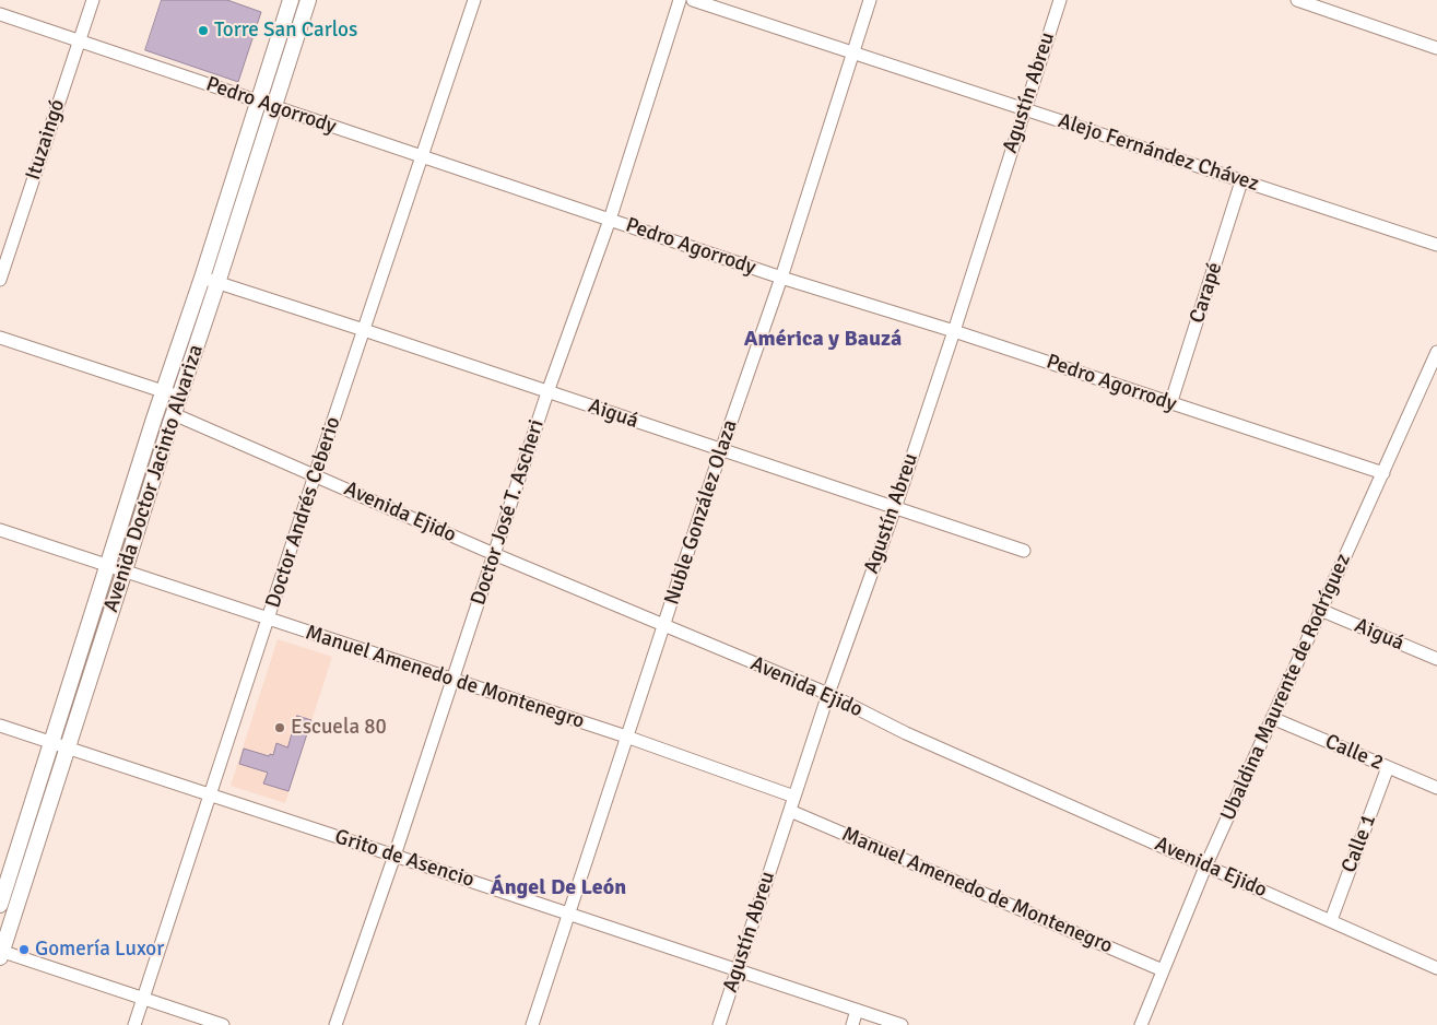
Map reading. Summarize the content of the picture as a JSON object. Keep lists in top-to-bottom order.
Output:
{
  "streets": {
    "main road": ["Avenida Doctor Jacinto Alvariza"],
    "street": [
      "Agustín Abreu",
      "Pedro Agorrody",
      "Ituzaingó",
      "Alejo Fernández Chávez",
      "Carapé",
      "Aiguá",
      "Doctor Andrés Ceberio",
      "Avenida Ejido",
      "Doctor José T. Ascheri",
      "Nuble González Olaza",
      "Manuel Amenedo de Montenegro",
      "Ubaldina Maurente de Rodríguez",
      "Calle 2",
      "Calle 1",
      "Grito de Asencio"
    ]
  },
  "crossings": [
    ["Agustín Abreu", "Pedro Agorrody"],
    ["Agustín Abreu", "Alejo Fernández Chávez"],
    ["Agustín Abreu", "Aiguá"],
    ["Agustín Abreu", "Avenida Ejido"],
    ["Agustín Abreu", "Manuel Amenedo de Montenegro"],
    ["Agustín Abreu", "Grito de Asencio"],
    ["Pedro Agorrody", "Ituzaingó"],
    ["Pedro Agorrody", "Carapé"],
    ["Pedro Agorrody", "Avenida Doctor Jacinto Alvariza"],
    ["Pedro Agorrody", "Doctor Andrés Ceberio"],
    ["Pedro Agorrody", "Doctor José T. Ascheri"],
    ["Pedro Agorrody", "Nuble González Olaza"],
    ["Pedro Agorrody", "Ubaldina Maurente de Rodríguez"],
    ["Alejo Fernández Chávez", "Carapé"],
    ["Alejo Fernández Chávez", "Nuble González Olaza"],
    ["Aiguá", "Avenida Doctor Jacinto Alvariza"],
    ["Aiguá", "Doctor Andrés Ceberio"],
    ["Aiguá", "Doctor José T. Ascheri"],
    ["Aiguá", "Nuble González Olaza"],
    ["Aiguá", "Ubaldina Maurente de Rodríguez"],
    ["Avenida Doctor Jacinto Alvariza", "Avenida Ejido"],
    ["Avenida Doctor Jacinto Alvariza", "Manuel Amenedo de Montenegro"],
    ["Avenida Doctor Jacinto Alvariza", "Grito de Asencio"],
    ["Doctor Andrés Ceberio", "Avenida Ejido"],
    ["Doctor Andrés Ceberio", "Manuel Amenedo de Montenegro"],
    ["Doctor Andrés Ceberio", "Grito de Asencio"],
    ["Avenida Ejido", "Doctor José T. Ascheri"],
    ["Avenida Ejido", "Nuble González Olaza"],
    ["Avenida Ejido", "Ubaldina Maurente de Rodríguez"],
    ["Avenida Ejido", "Calle 1"],
    ["Doctor José T. Ascheri", "Manuel Amenedo de Montenegro"],
    ["Doctor José T. Ascheri", "Grito de Asencio"],
    ["Nuble González Olaza", "Manuel Amenedo de Montenegro"],
    ["Nuble González Olaza", "Grito de Asencio"],
    ["Manuel Amenedo de Montenegro", "Ubaldina Maurente de Rodríguez"],
    ["Ubaldina Maurente de Rodríguez", "Calle 2"],
    ["Calle 2", "Calle 1"]
  ],
  "districts": ["América y Bauzá", "Ángel De León"],
  "places": ["Torre San Carlos", "Escuela 80", "Gomería Luxor"]
}
